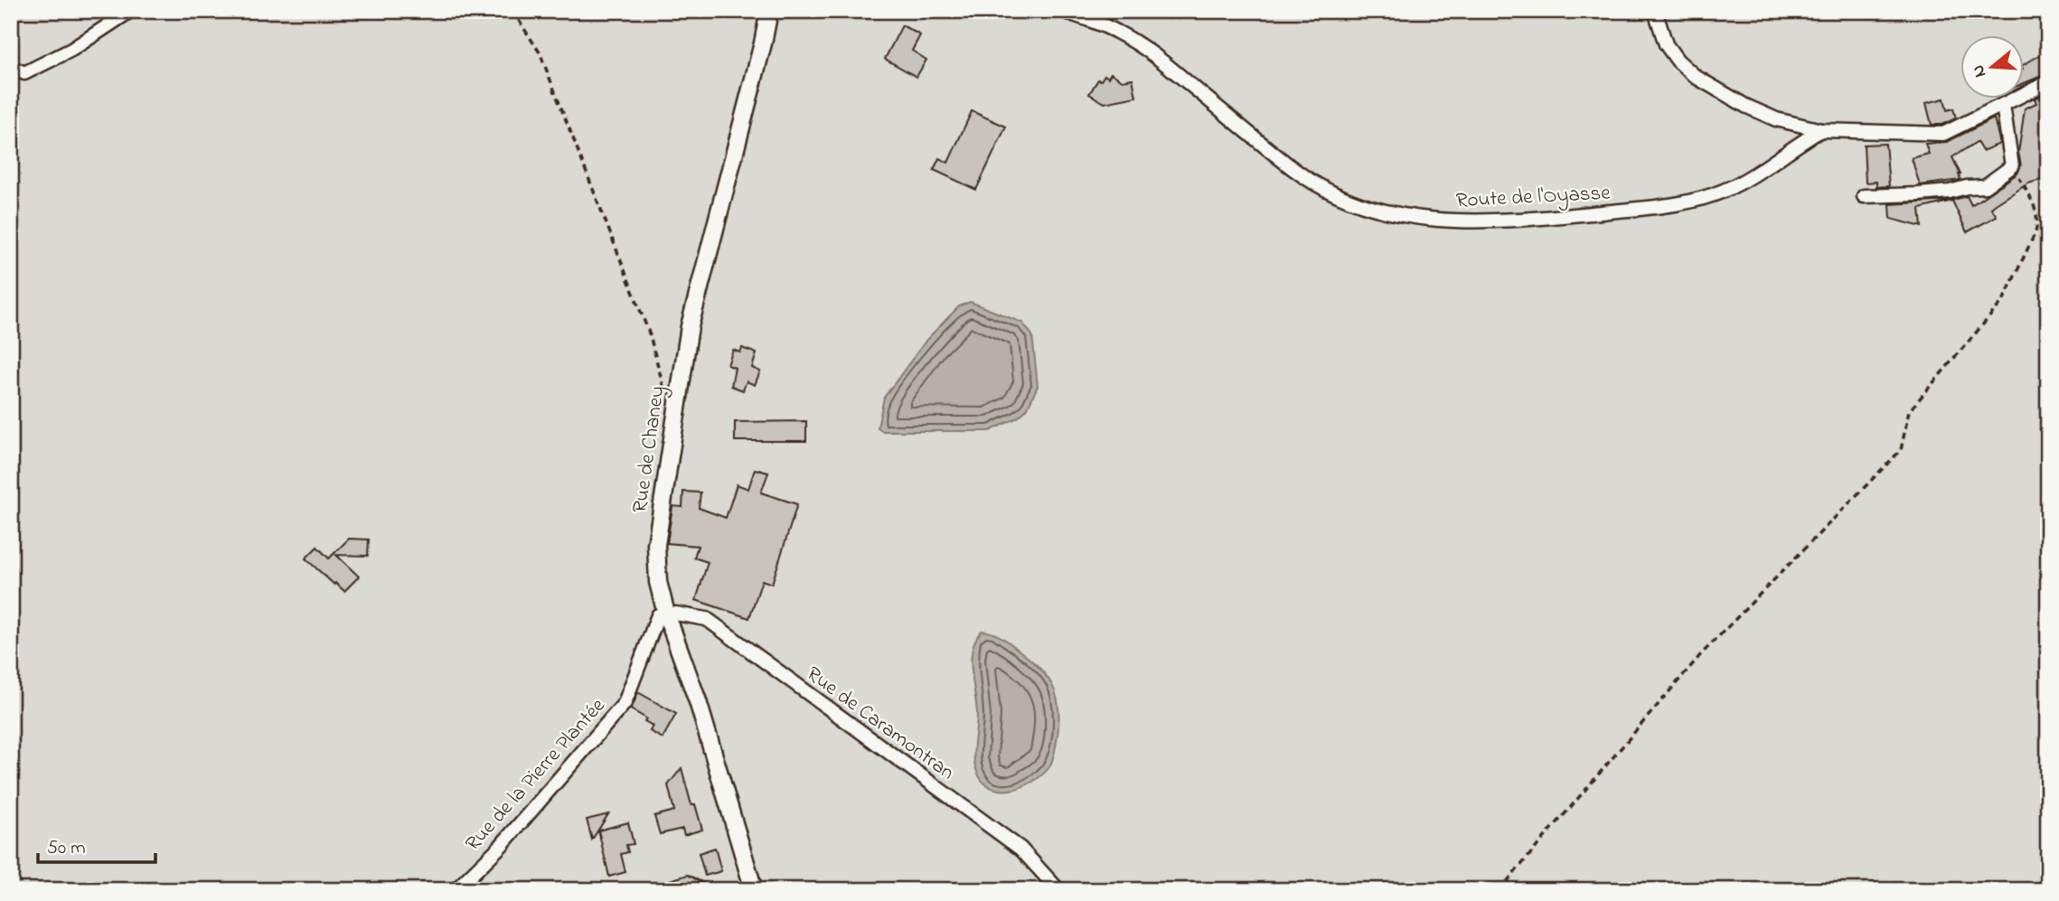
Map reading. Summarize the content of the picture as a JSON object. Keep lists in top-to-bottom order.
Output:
{
  "streets": {
    "street": [
      "Route de l'Oyasse",
      "Rue de Chaney",
      "Rue de Caramontran",
      "Rue de la Pierre Plantée"
    ]
  },
  "crossings": [
    ["Rue de Chaney", "Rue de Caramontran"],
    ["Rue de Chaney", "Rue de la Pierre Plantée"],
    ["Rue de Caramontran", "Rue de la Pierre Plantée"]
  ],
  "scale_bar": "50 m",
  "north": "left"
}
